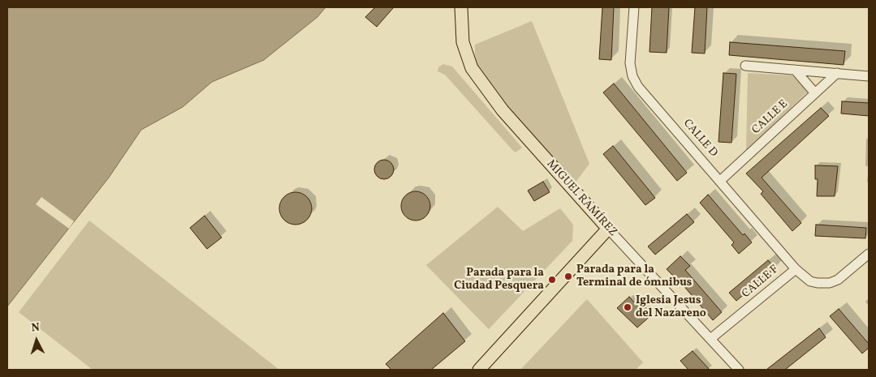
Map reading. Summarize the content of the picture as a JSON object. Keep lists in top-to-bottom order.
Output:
{
  "streets": {
    "main road": ["MIGUEL RAMÍREZ"],
    "street": ["CALLE E", "CALLE D", "CALLE F"]
  },
  "crossings": [
    ["CALLE E", "CALLE D"],
    ["CALLE D", "CALLE F"],
    ["MIGUEL RAMÍREZ", "CALLE F"]
  ],
  "places": ["Parada para la Terminal de ómnibus", "Parada para la Ciudad Pesquera", "Iglesia Jesus del Nazareno"],
  "north": "top"
}
